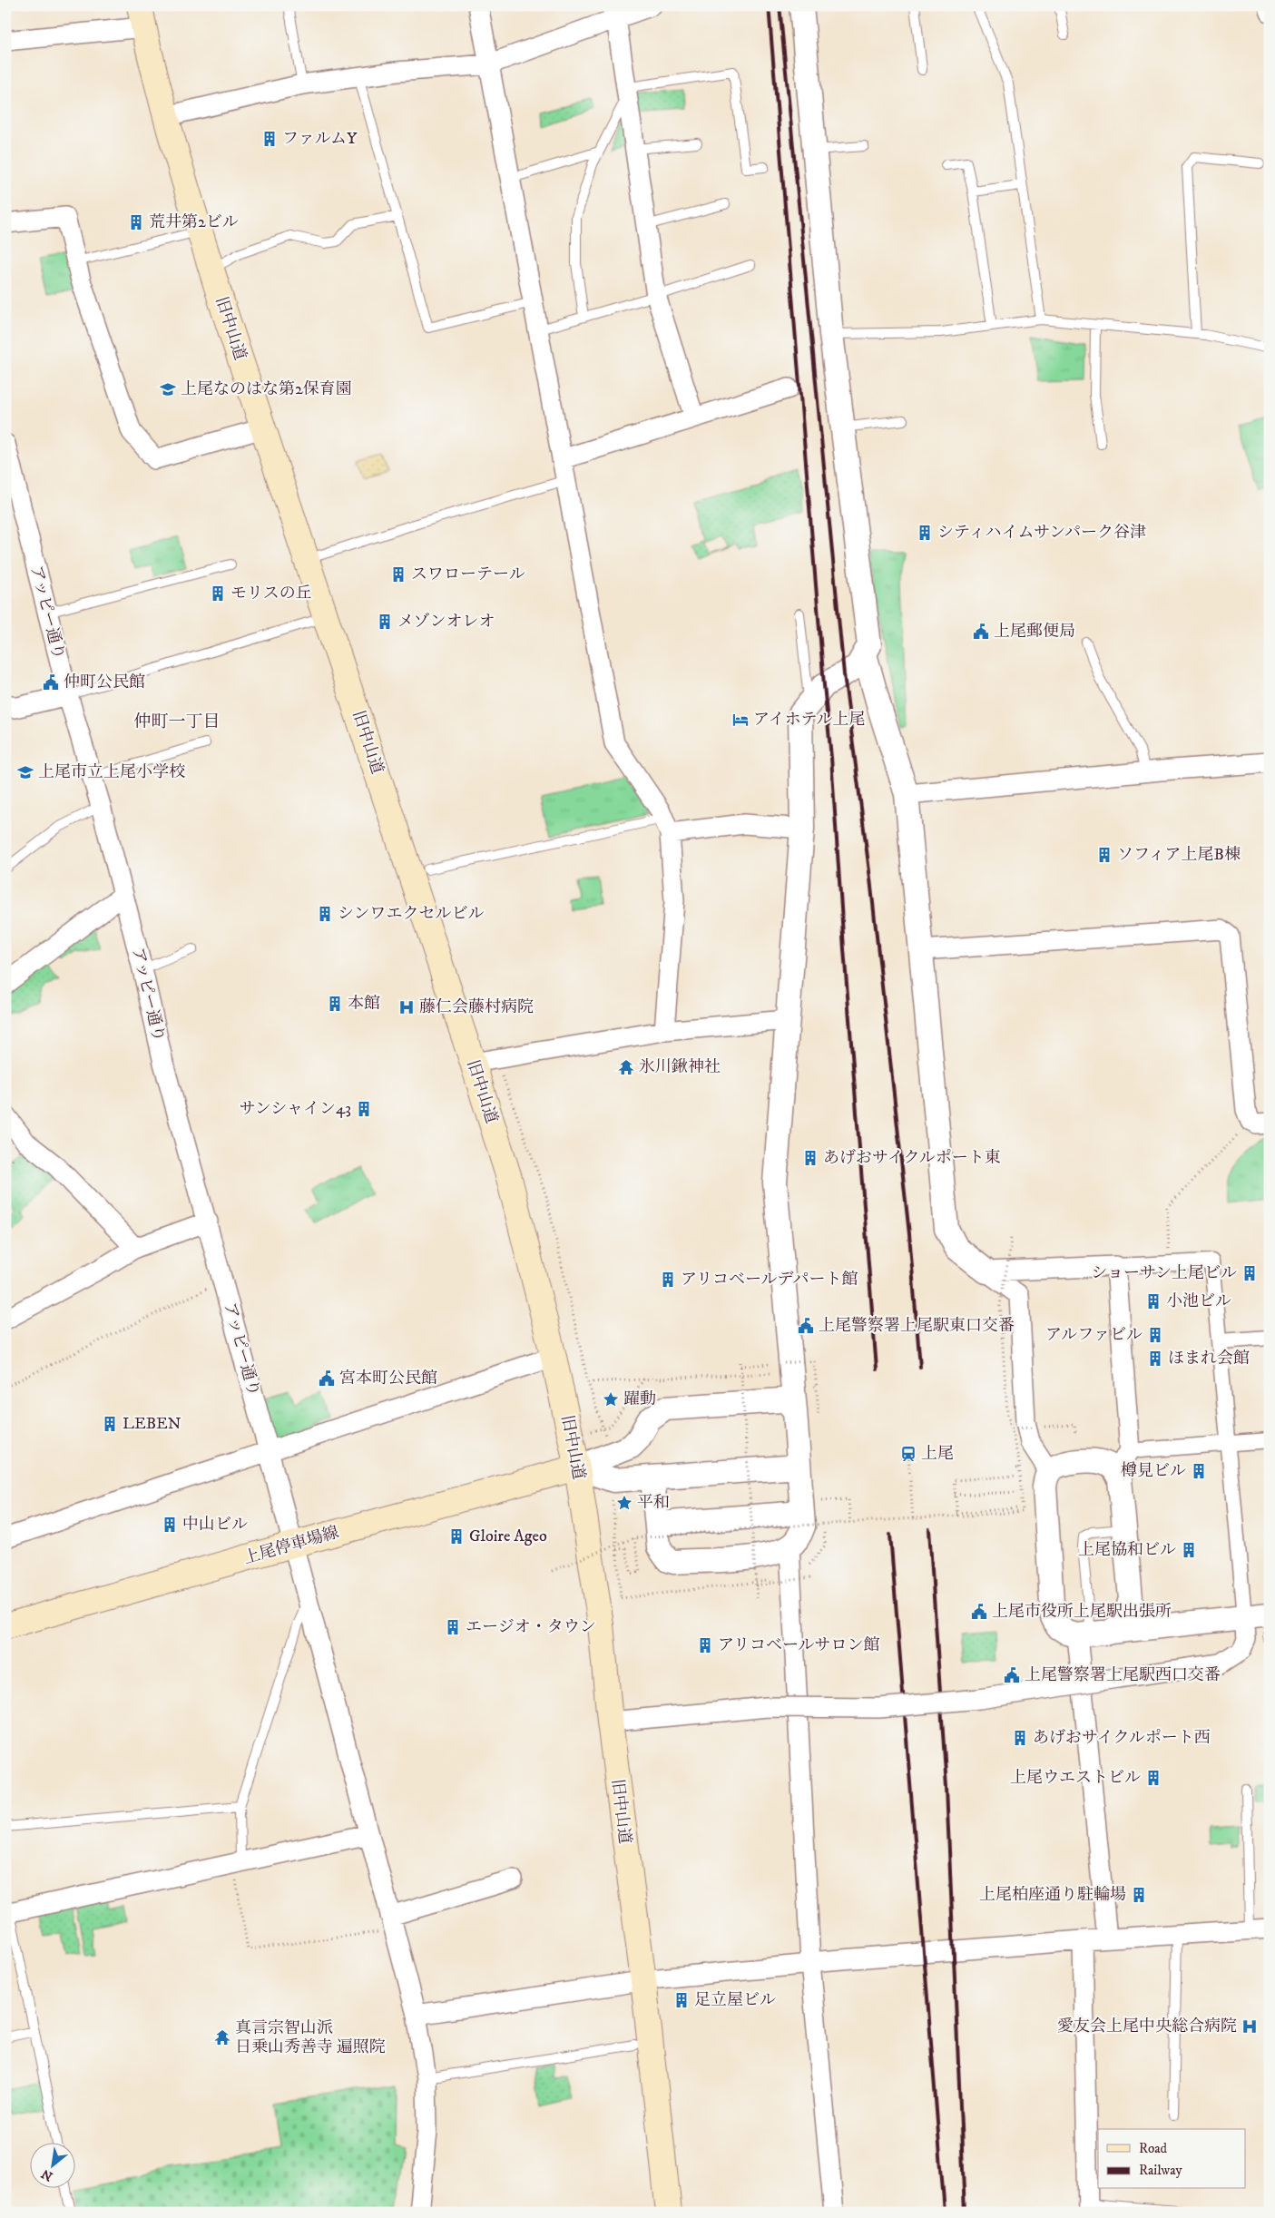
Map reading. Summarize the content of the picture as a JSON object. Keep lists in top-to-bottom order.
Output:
{
  "streets": {
    "main road": ["旧中山道", "上尾停車場線"],
    "street": ["アッピー通り"]
  },
  "crossings": [
    ["旧中山道", "上尾停車場線"],
    ["アッピー通り", "上尾停車場線"]
  ],
  "districts": ["仲町一丁目"],
  "places": {
    "building": [
      "ファルムY",
      "荒井第2ビル",
      "シティハイムサンパーク谷津",
      "スワローテール",
      "モリスの丘",
      "メゾンオレオ",
      "ソフィア上尾B棟",
      "シンワエクセルビル",
      "本館",
      "サンシャイン43",
      "あげおサイクルポート東",
      "ショーサン上尾ビル",
      "アリコベールデパート館",
      "小池ビル",
      "アルファビル",
      "ほまれ会館",
      "LEBEN",
      "樽見ビル",
      "中山ビル",
      "Gloire Ageo",
      "上尾協和ビル",
      "エージオ・タウン",
      "アリコベールサロン館",
      "あげおサイクルポート西",
      "上尾ウエストビル",
      "上尾柏座通り駐輪場",
      "足立屋ビル"
    ],
    "school or university": ["上尾なのはな第2保育園", "上尾市立上尾小学校"],
    "public building": [
      "上尾郵便局",
      "仲町公民館",
      "上尾警察署上尾駅東口交番",
      "宮本町公民館",
      "上尾市役所上尾駅出張所",
      "上尾警察署上尾駅西口交番"
    ],
    "hotel": ["アイホテル上尾"],
    "hospital": ["藤仁会藤村病院", "愛友会上尾中央総合病院"],
    "temple": ["氷川鍬神社", "真言宗智山派 日乗山秀善寺 遍照院"],
    "place": ["躍動", "平和"],
    "station": ["上尾"]
  },
  "legend": ["Road", "Railway"],
  "north": "bottom left"
}
